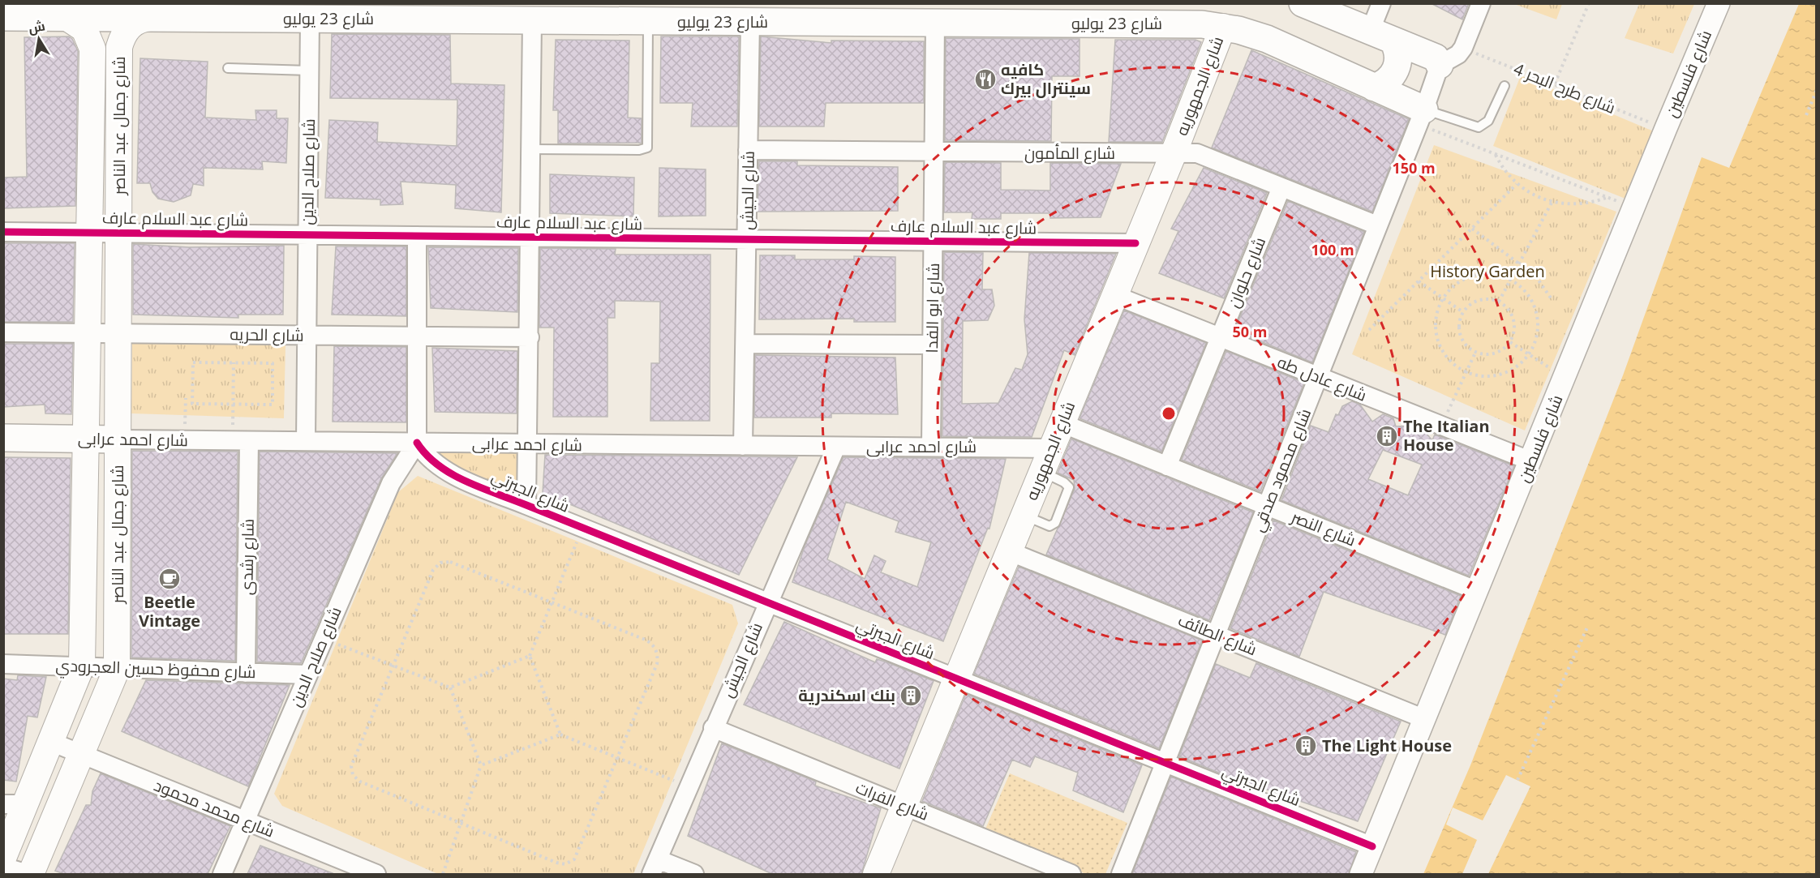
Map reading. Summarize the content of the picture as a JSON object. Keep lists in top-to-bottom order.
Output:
{
  "streets": {
    "main road": [
      "شارع 23 يوليو",
      "شارع الجمهوريه",
      "شارع جمال عبد الناصر",
      "شارع احمد عرابى"
    ],
    "street": [
      "شارع فلسطين",
      "شارع المأمون",
      "شارع صلاح الدين",
      "شارع الجيش",
      "شارع عبد السلام عارف",
      "شارع حلوان",
      "شارع ابو الفدا",
      "شارع الحريه",
      "شارع عادل طه",
      "شارع محمود صدقي",
      "شارع الجبرتي",
      "شارع النصر",
      "شارع رشدى",
      "شارع الطائف",
      "شارع محفوظ حسين العجرودي",
      "شارع الفرات",
      "شارع محمد محمود"
    ],
    "path": ["شارع طرح البحر 4"]
  },
  "crossings": [
    ["شارع 23 يوليو", "شارع الجمهوريه"],
    ["شارع 23 يوليو", "شارع جمال عبد الناصر"],
    ["شارع 23 يوليو", "شارع صلاح الدين"],
    ["شارع 23 يوليو", "شارع الجيش"],
    ["شارع 23 يوليو", "شارع ابو الفدا"],
    ["شارع 23 يوليو", "شارع محمود صدقي"],
    ["شارع فلسطين", "شارع طرح البحر 4"],
    ["شارع فلسطين", "شارع عادل طه"],
    ["شارع فلسطين", "شارع الجبرتي"],
    ["شارع فلسطين", "شارع النصر"],
    ["شارع فلسطين", "شارع الطائف"],
    ["شارع الجمهوريه", "شارع المأمون"],
    ["شارع الجمهوريه", "شارع عبد السلام عارف"],
    ["شارع الجمهوريه", "شارع عادل طه"],
    ["شارع الجمهوريه", "شارع احمد عرابى"],
    ["شارع الجمهوريه", "شارع الجبرتي"],
    ["شارع الجمهوريه", "شارع النصر"],
    ["شارع الجمهوريه", "شارع الطائف"],
    ["شارع الجمهوريه", "شارع الفرات"],
    ["شارع جمال عبد الناصر", "شارع عبد السلام عارف"],
    ["شارع جمال عبد الناصر", "شارع الحريه"],
    ["شارع جمال عبد الناصر", "شارع احمد عرابى"],
    ["شارع جمال عبد الناصر", "شارع محفوظ حسين العجرودي"],
    ["شارع جمال عبد الناصر", "شارع محمد محمود"],
    ["شارع المأمون", "شارع الجيش"],
    ["شارع المأمون", "شارع حلوان"],
    ["شارع المأمون", "شارع ابو الفدا"],
    ["شارع المأمون", "شارع محمود صدقي"],
    ["شارع صلاح الدين", "شارع عبد السلام عارف"],
    ["شارع صلاح الدين", "شارع الحريه"],
    ["شارع صلاح الدين", "شارع احمد عرابى"],
    ["شارع صلاح الدين", "شارع الجبرتي"],
    ["شارع صلاح الدين", "شارع محفوظ حسين العجرودي"],
    ["شارع صلاح الدين", "شارع محمد محمود"],
    ["شارع الجيش", "شارع عبد السلام عارف"],
    ["شارع الجيش", "شارع احمد عرابى"],
    ["شارع الجيش", "شارع الجبرتي"],
    ["شارع الجيش", "شارع الفرات"],
    ["شارع عبد السلام عارف", "شارع ابو الفدا"],
    ["شارع حلوان", "شارع عادل طه"],
    ["شارع حلوان", "شارع النصر"],
    ["شارع ابو الفدا", "شارع احمد عرابى"],
    ["شارع عادل طه", "شارع محمود صدقي"],
    ["شارع احمد عرابى", "شارع الجبرتي"],
    ["شارع احمد عرابى", "شارع رشدى"],
    ["شارع محمود صدقي", "شارع الجبرتي"],
    ["شارع محمود صدقي", "شارع النصر"],
    ["شارع محمود صدقي", "شارع الطائف"],
    ["شارع رشدى", "شارع محفوظ حسين العجرودي"]
  ],
  "parks": ["History Garden"],
  "places": {
    "restaurant": ["كافيه سينترال بيرك"],
    "building": ["The Italian House", "بنك اسكندرية", "The Light House"],
    "cafe": ["Beetle Vintage"]
  },
  "north": "top",
  "rings": ["150 m", "100 m", "50 m"]
}
